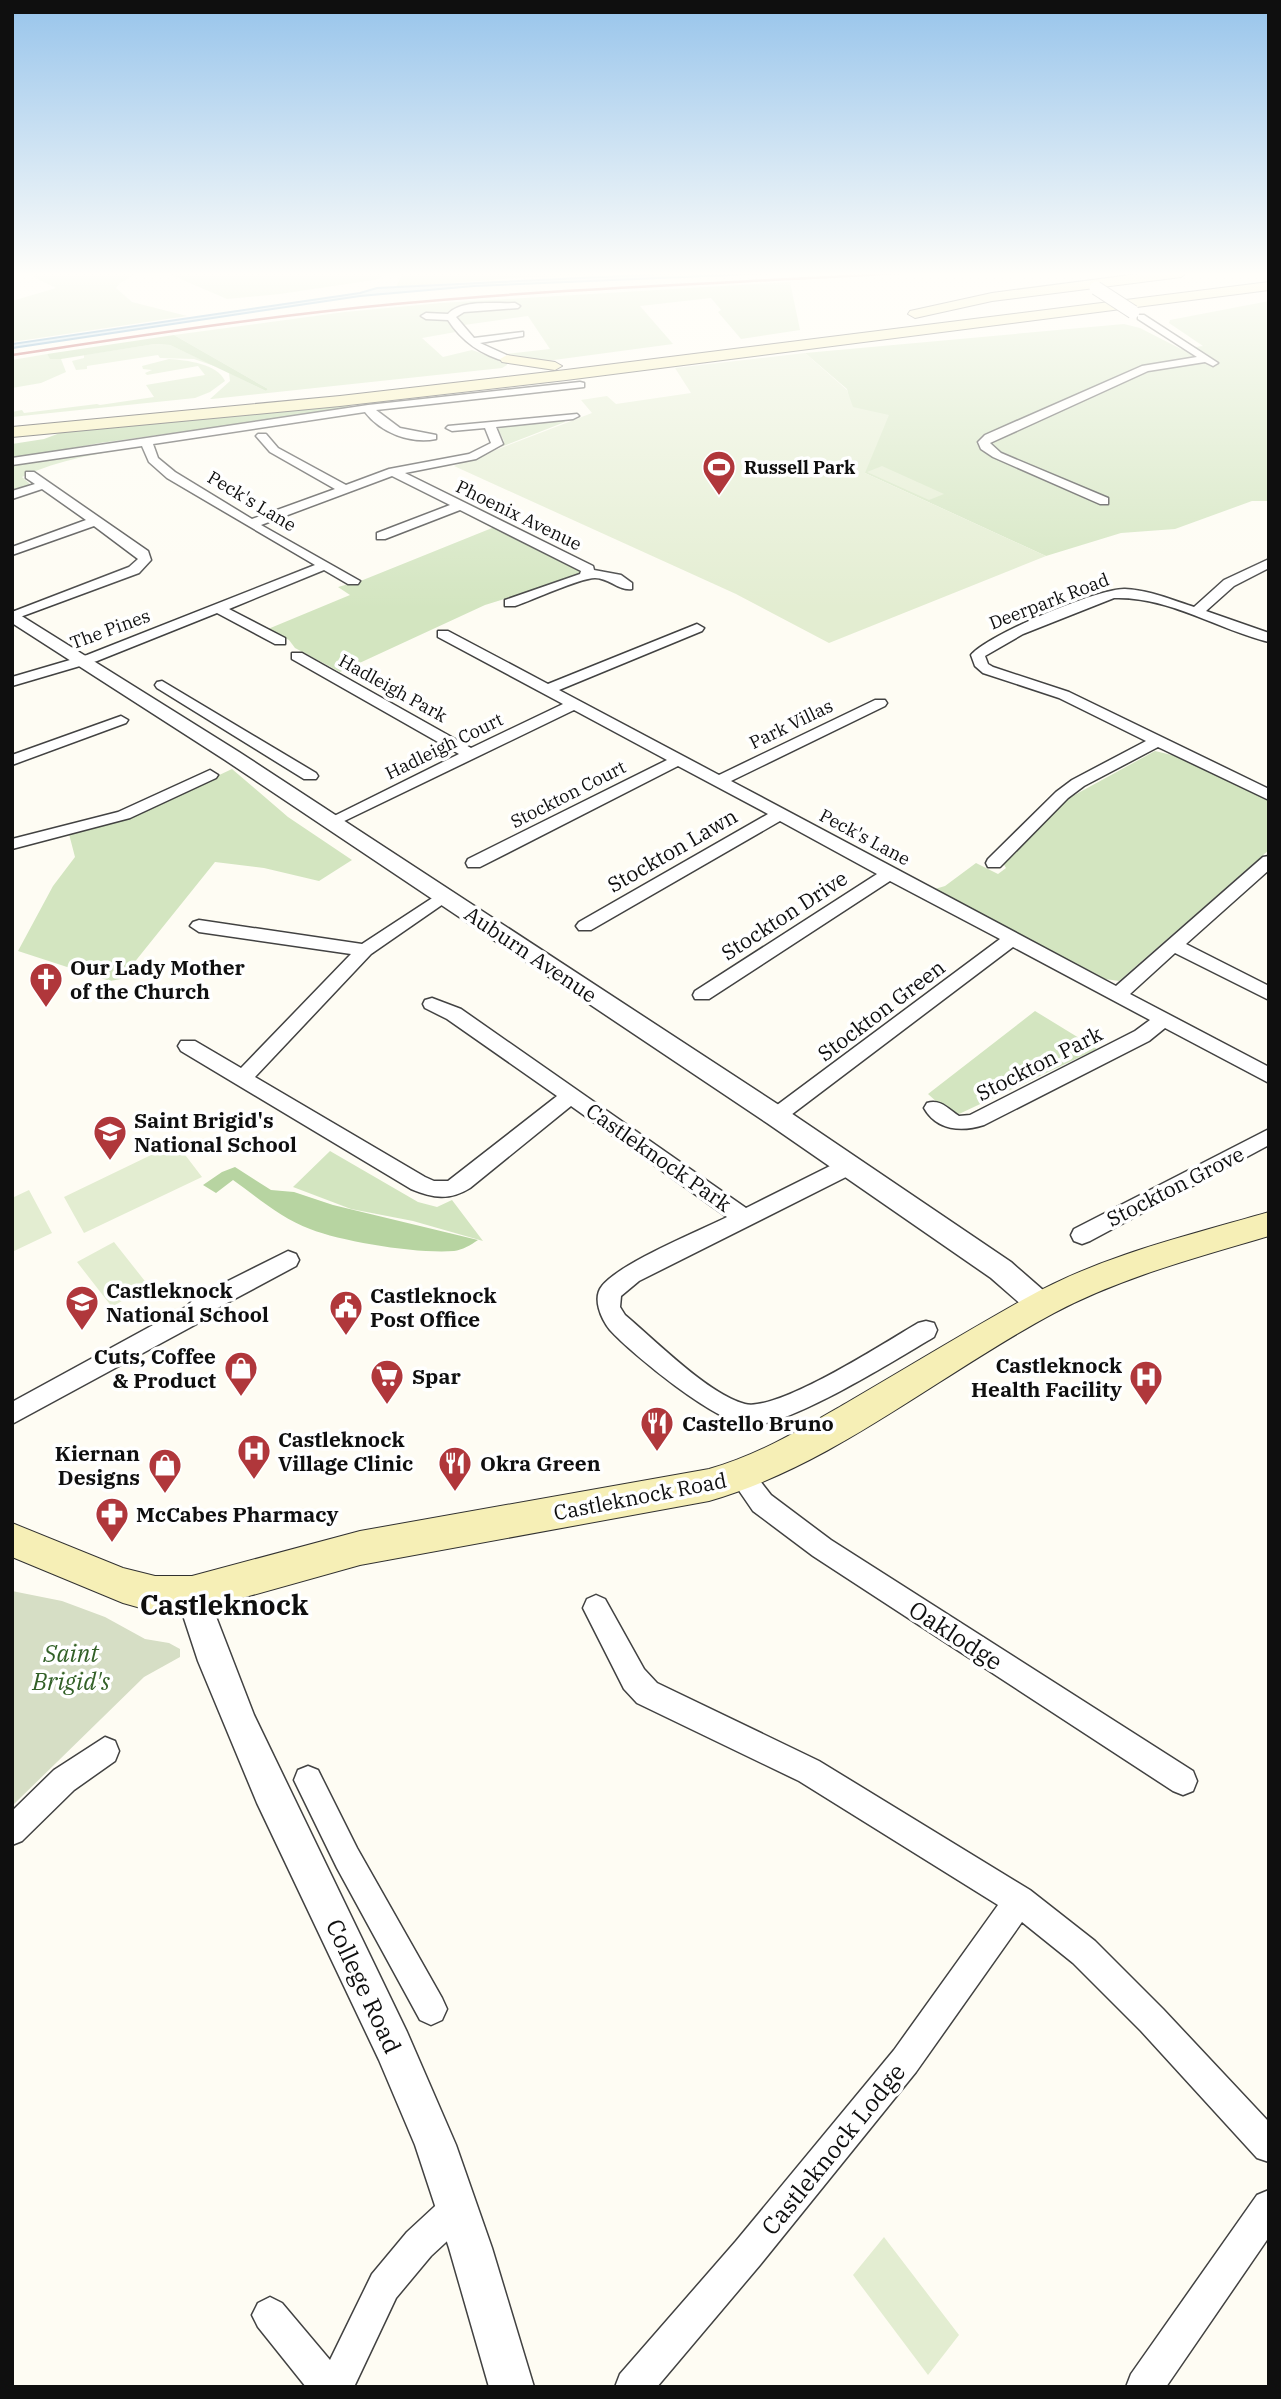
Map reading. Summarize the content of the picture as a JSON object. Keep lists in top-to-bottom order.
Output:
{
  "streets": {
    "main road": ["Castleknock Road"],
    "street": [
      "Peck's Lane",
      "Phoenix Avenue",
      "Deerpark Road",
      "The Pines",
      "Hadleigh Park",
      "Park Villas",
      "Hadleigh Court",
      "Stockton Court",
      "Stockton Lawn",
      "Stockton Drive",
      "Auburn Avenue",
      "Stockton Green",
      "Stockton Park",
      "Castleknock Park",
      "Stockton Grove",
      "Oaklodge",
      "College Road",
      "Castleknock Lodge"
    ]
  },
  "crossings": [
    ["Peck's Lane", "The Pines"],
    ["Peck's Lane", "Park Villas"],
    ["Peck's Lane", "Hadleigh Court"],
    ["Peck's Lane", "Stockton Court"],
    ["Peck's Lane", "Stockton Lawn"],
    ["Peck's Lane", "Stockton Drive"],
    ["Peck's Lane", "Stockton Green"],
    ["Peck's Lane", "Stockton Park"],
    ["The Pines", "Auburn Avenue"],
    ["Hadleigh Park", "Hadleigh Court"],
    ["Hadleigh Court", "Auburn Avenue"],
    ["Auburn Avenue", "Stockton Green"],
    ["Auburn Avenue", "Castleknock Park"],
    ["Auburn Avenue", "Castleknock Road"],
    ["Castleknock Road", "Oaklodge"],
    ["Castleknock Road", "College Road"]
  ],
  "districts": ["Castleknock"],
  "parks": ["Saint Brigid's"],
  "places": {
    "sports": ["Russell Park"],
    "church": ["Our Lady Mother of the Church"],
    "school or university": ["Saint Brigid's National School", "Castleknock National School"],
    "public building": ["Castleknock Post Office"],
    "shop": ["Cuts, Coffee & Product", "Kiernan Designs"],
    "supermarket": ["Spar"],
    "hospital": ["Castleknock Health Facility", "Castleknock Village Clinic"],
    "restaurant": ["Castello Bruno", "Okra Green"],
    "pharmacy": ["McCabes Pharmacy"]
  }
}
